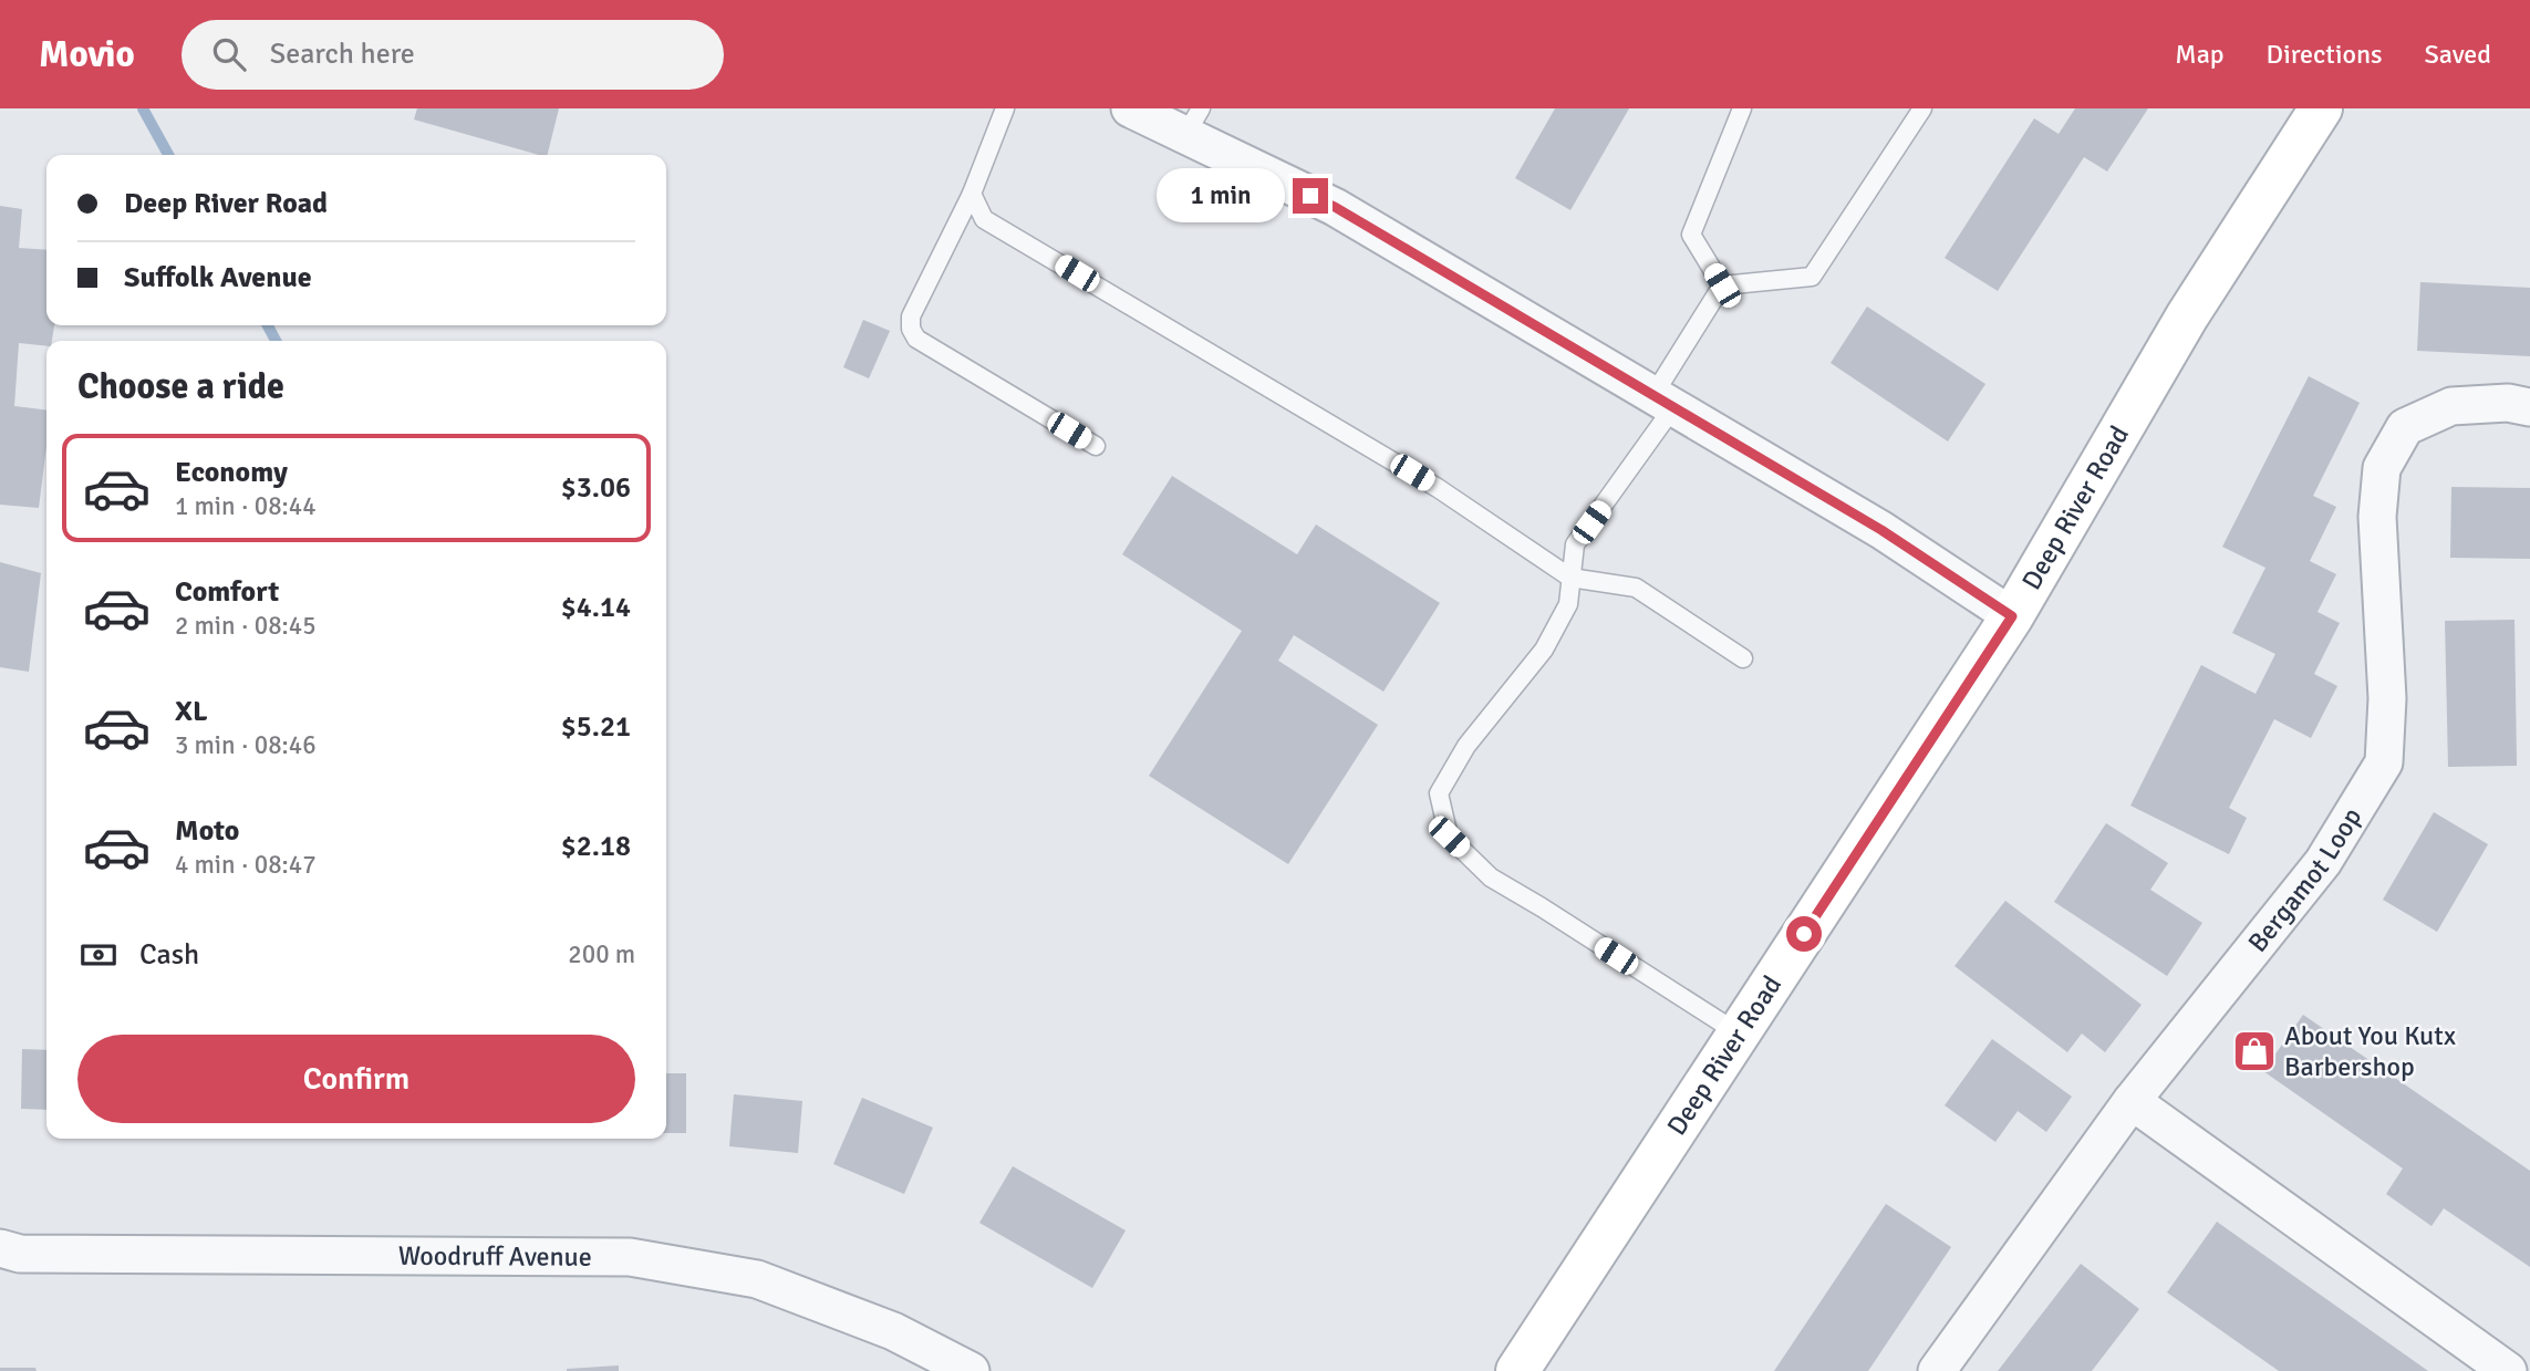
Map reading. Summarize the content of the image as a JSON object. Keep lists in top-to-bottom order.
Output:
{
  "streets": {
    "street": ["Deep River Road", "Bergamot Loop", "Woodruff Avenue"]
  },
  "places": {
    "shop": ["About You Kutx Barbershop"]
  },
  "page": {
    "header": "Movio",
    "search": "Search here",
    "nav": ["Map", "Directions", "Saved"],
    "banner": ["Deep River Road", "Suffolk Avenue"],
    "bubble": "1 min",
    "heading": "Choose a ride",
    "list": [
      {
        "name": "Economy",
        "note": "1 min · 08:44",
        "value": "$3.06"
      },
      {
        "name": "Comfort",
        "note": "2 min · 08:45",
        "value": "$4.14"
      },
      {
        "name": "XL",
        "note": "3 min · 08:46",
        "value": "$5.21"
      },
      {
        "name": "Moto",
        "note": "4 min · 08:47",
        "value": "$2.18"
      }
    ],
    "pay": ["Cash", "200 m"],
    "buttons": "Confirm"
  }
}
